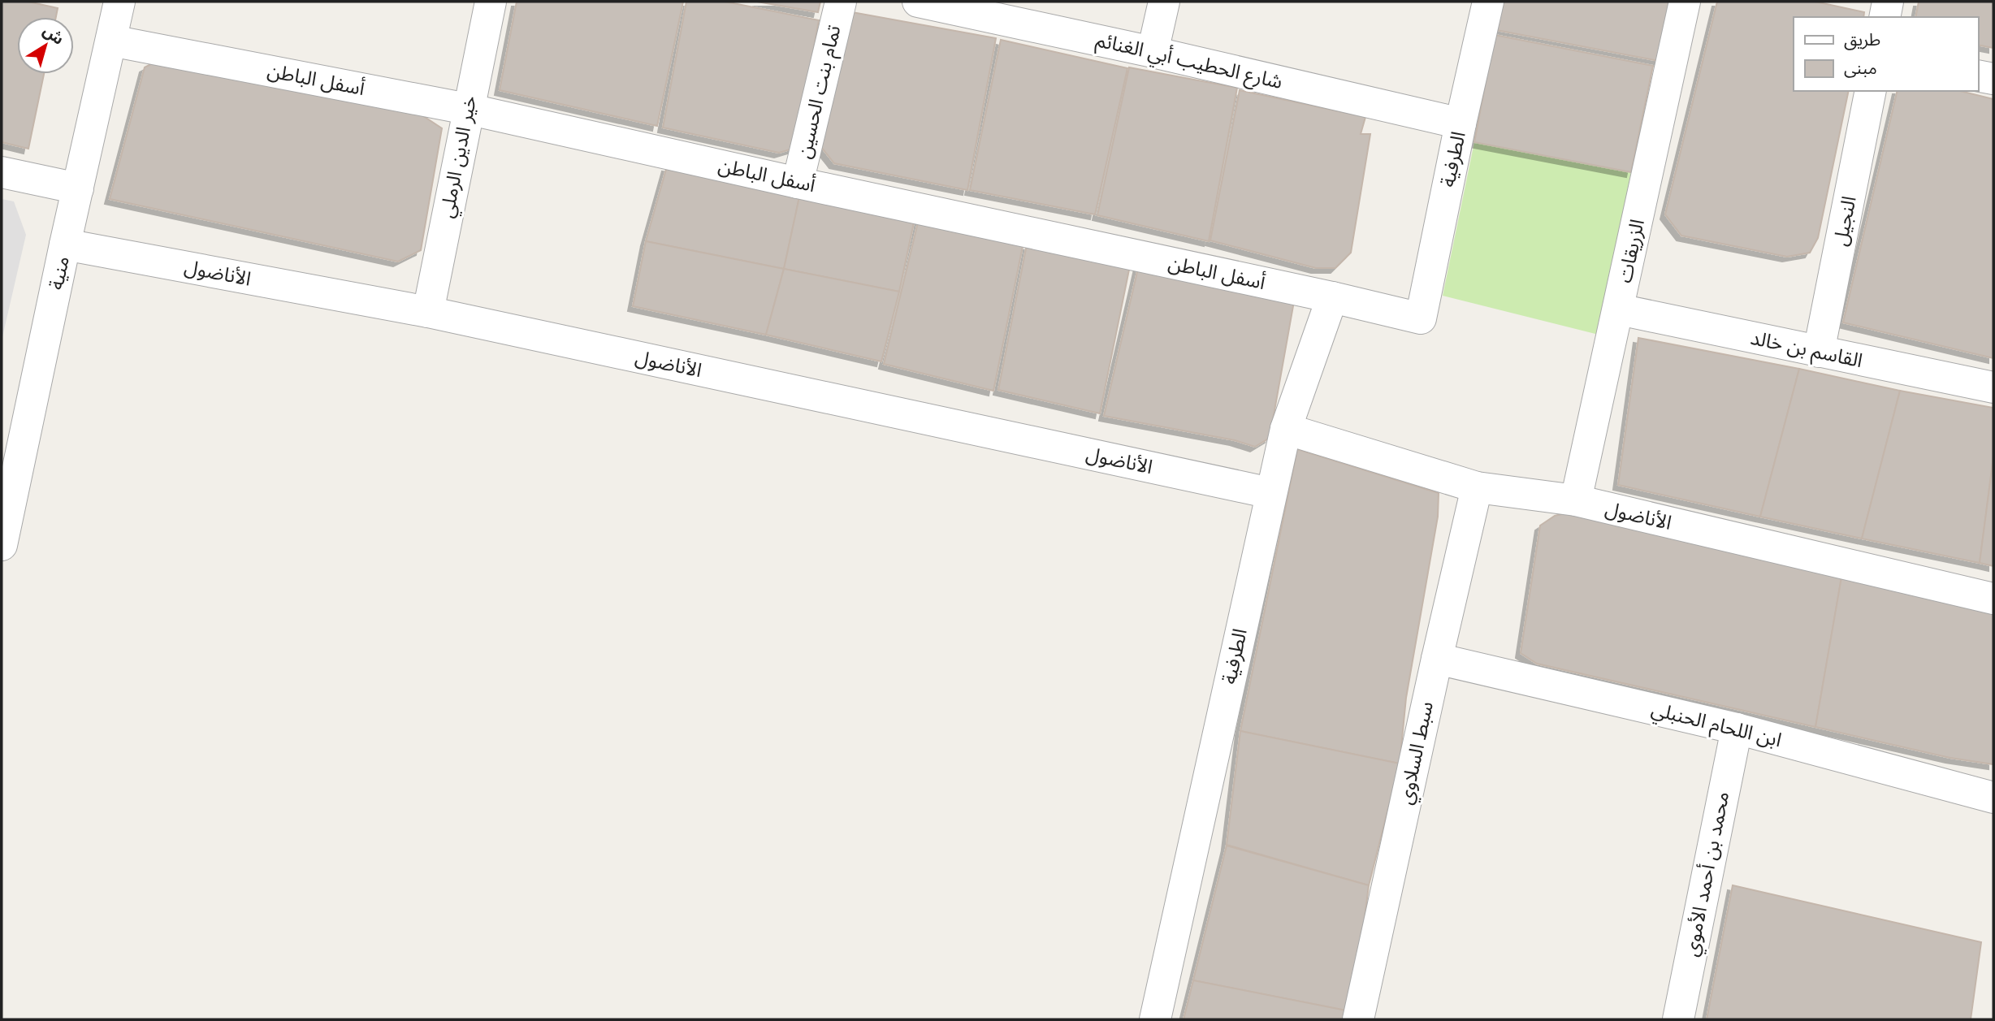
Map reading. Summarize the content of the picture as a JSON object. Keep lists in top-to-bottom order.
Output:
{
  "streets": {
    "street": [
      "شارع الحطيب أبي الغنائم",
      "أسفل الباطن",
      "تمام بنت الحسين",
      "خير الدين الرملي",
      "الطرفية",
      "النجيل",
      "الزريقات",
      "منية",
      "الأناضول",
      "القاسم بن خالد",
      "ابن اللحام الحنبلي",
      "سبط السلاوي",
      "محمد بن أحمد الأموي"
    ]
  },
  "crossings": [
    ["شارع الحطيب أبي الغنائم", "الطرفية"],
    ["أسفل الباطن", "تمام بنت الحسين"],
    ["أسفل الباطن", "خير الدين الرملي"],
    ["أسفل الباطن", "الطرفية"],
    ["أسفل الباطن", "منية"],
    ["خير الدين الرملي", "الأناضول"],
    ["الطرفية", "الأناضول"],
    ["النجيل", "القاسم بن خالد"],
    ["الزريقات", "الأناضول"],
    ["الزريقات", "القاسم بن خالد"],
    ["منية", "الأناضول"],
    ["الأناضول", "سبط السلاوي"],
    ["ابن اللحام الحنبلي", "سبط السلاوي"],
    ["ابن اللحام الحنبلي", "محمد بن أحمد الأموي"]
  ],
  "legend": ["طريق", "مبنى"],
  "north": "top right"
}
